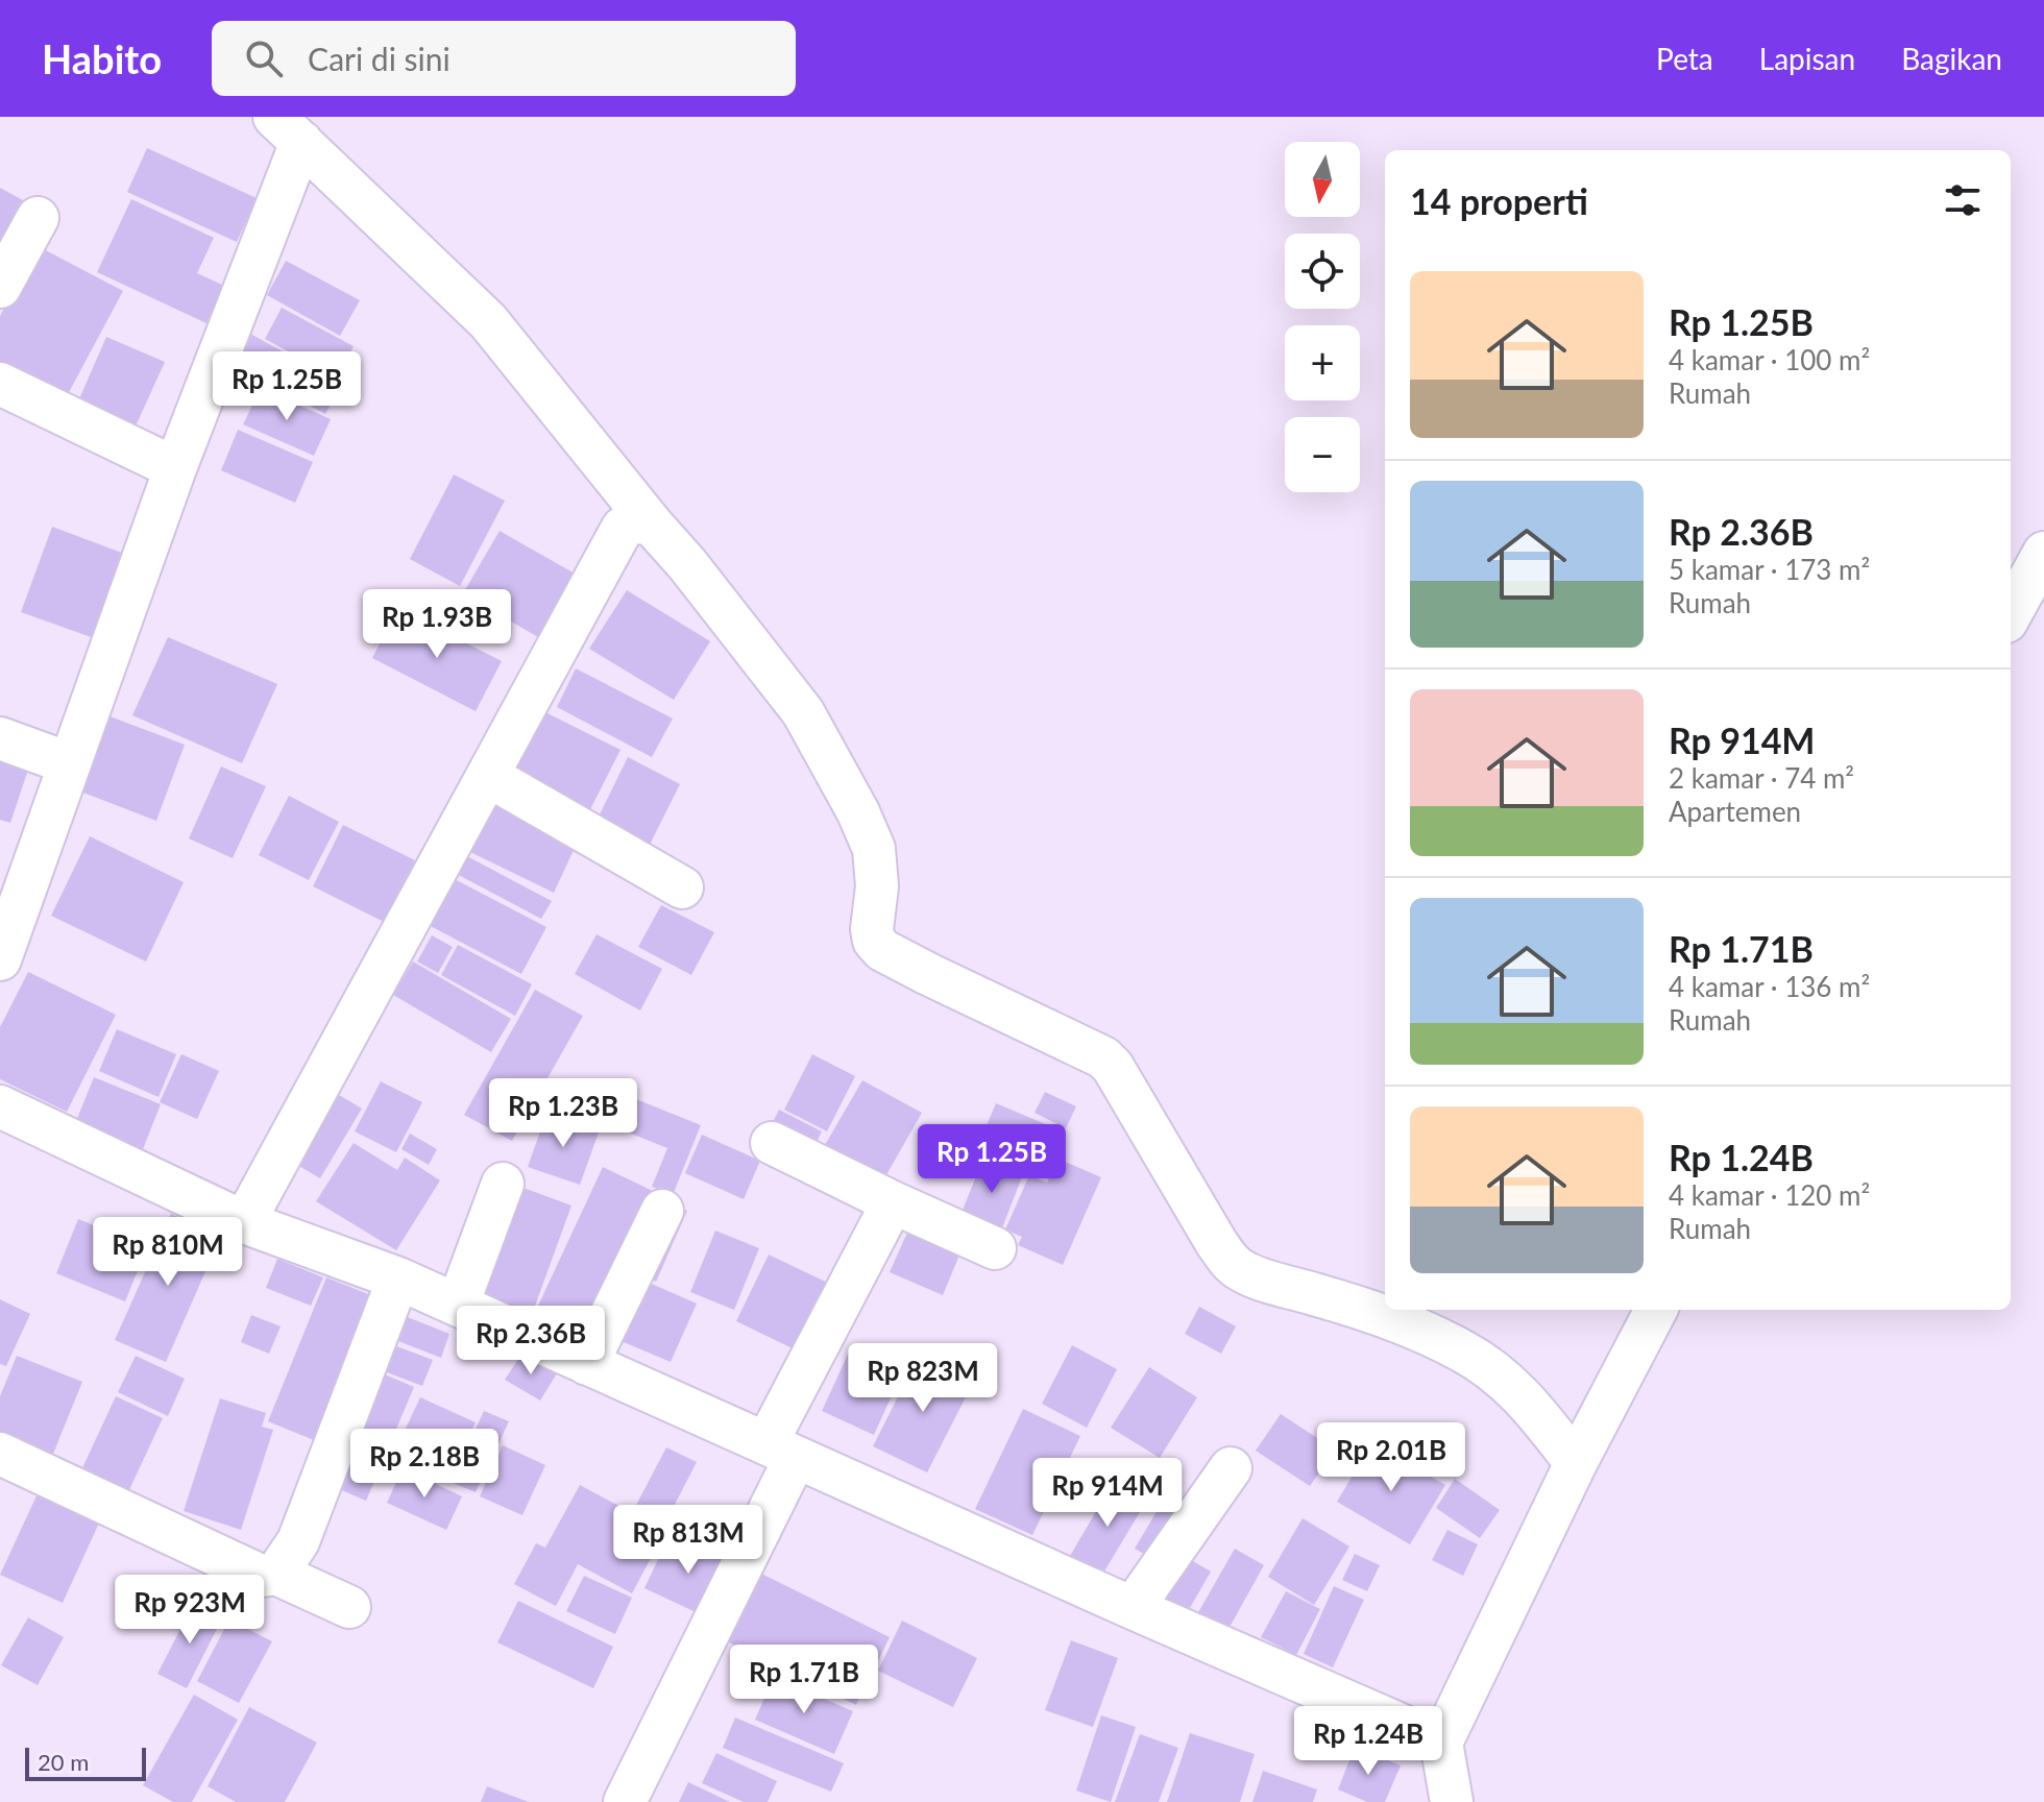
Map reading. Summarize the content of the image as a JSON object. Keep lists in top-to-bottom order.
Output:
{
  "scale_bar": "20 m",
  "north": "bottom",
  "page": {
    "header": "Habito",
    "search": "Cari di sini",
    "nav": ["Peta", "Lapisan", "Bagikan"],
    "map_buttons": ["+", "−"],
    "heading": "14 properti",
    "list": [
      {
        "name": "Rp 1.25B",
        "note": "4 kamar · 100 m² · Rumah"
      },
      {
        "name": "Rp 2.36B",
        "note": "5 kamar · 173 m² · Rumah"
      },
      {
        "name": "Rp 914M",
        "note": "2 kamar · 74 m² · Apartemen"
      },
      {
        "name": "Rp 1.71B",
        "note": "4 kamar · 136 m² · Rumah"
      },
      {
        "name": "Rp 1.24B",
        "note": "4 kamar · 120 m² · Rumah"
      }
    ],
    "price": [
      "Rp 1.25B",
      "Rp 1.93B",
      "Rp 1.23B",
      "Rp 1.25B",
      "Rp 810M",
      "Rp 2.36B",
      "Rp 823M",
      "Rp 2.01B",
      "Rp 2.18B",
      "Rp 914M",
      "Rp 813M",
      "Rp 923M",
      "Rp 1.71B",
      "Rp 1.24B"
    ],
    "scale": "20 m"
  }
}
